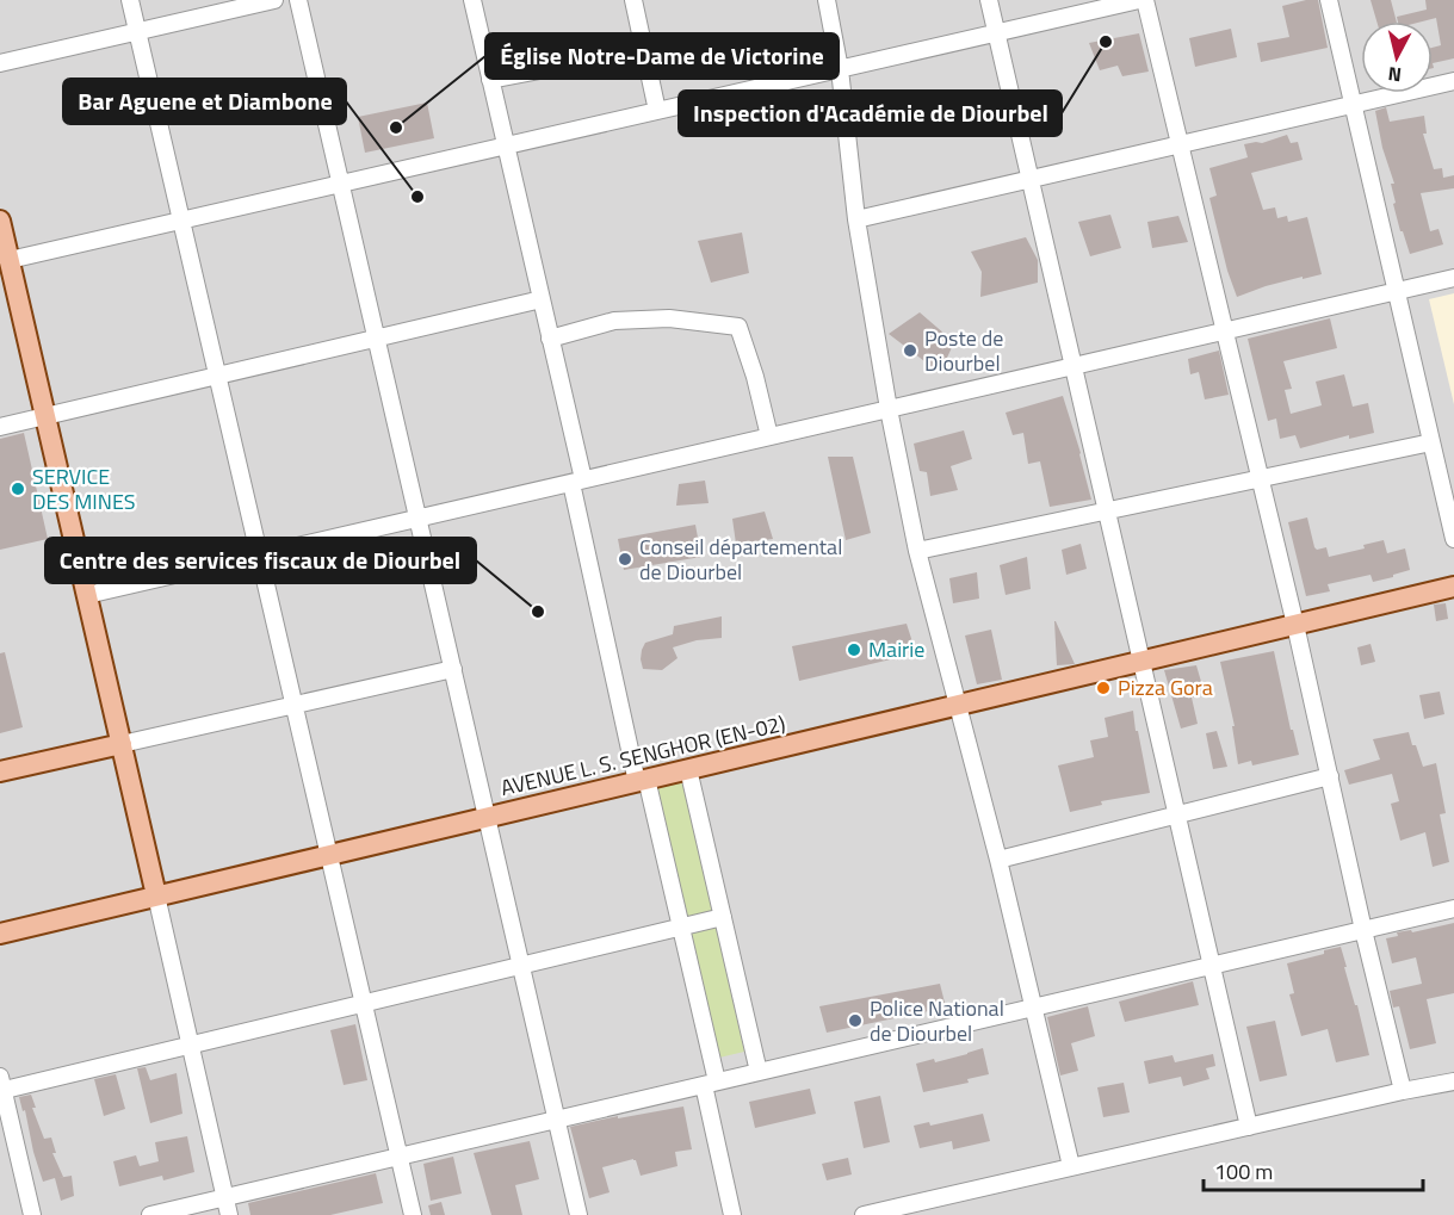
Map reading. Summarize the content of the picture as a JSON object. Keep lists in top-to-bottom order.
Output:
{
  "streets": {
    "main road": ["AVENUE L. S. SENGHOR (EN-02)"]
  },
  "places": [
    "Inspection d'Académie de Diourbel",
    "Église Notre-Dame de Victorine",
    "Bar Aguene et Diambone",
    "Poste de Diourbel",
    "SERVICE DES MINES",
    "Conseil départemental de Diourbel",
    "Centre des services fiscaux de Diourbel",
    "Mairie",
    "Pizza Gora",
    "Police National de Diourbel"
  ],
  "scale_bar": "100 m",
  "north": "bottom"
}
